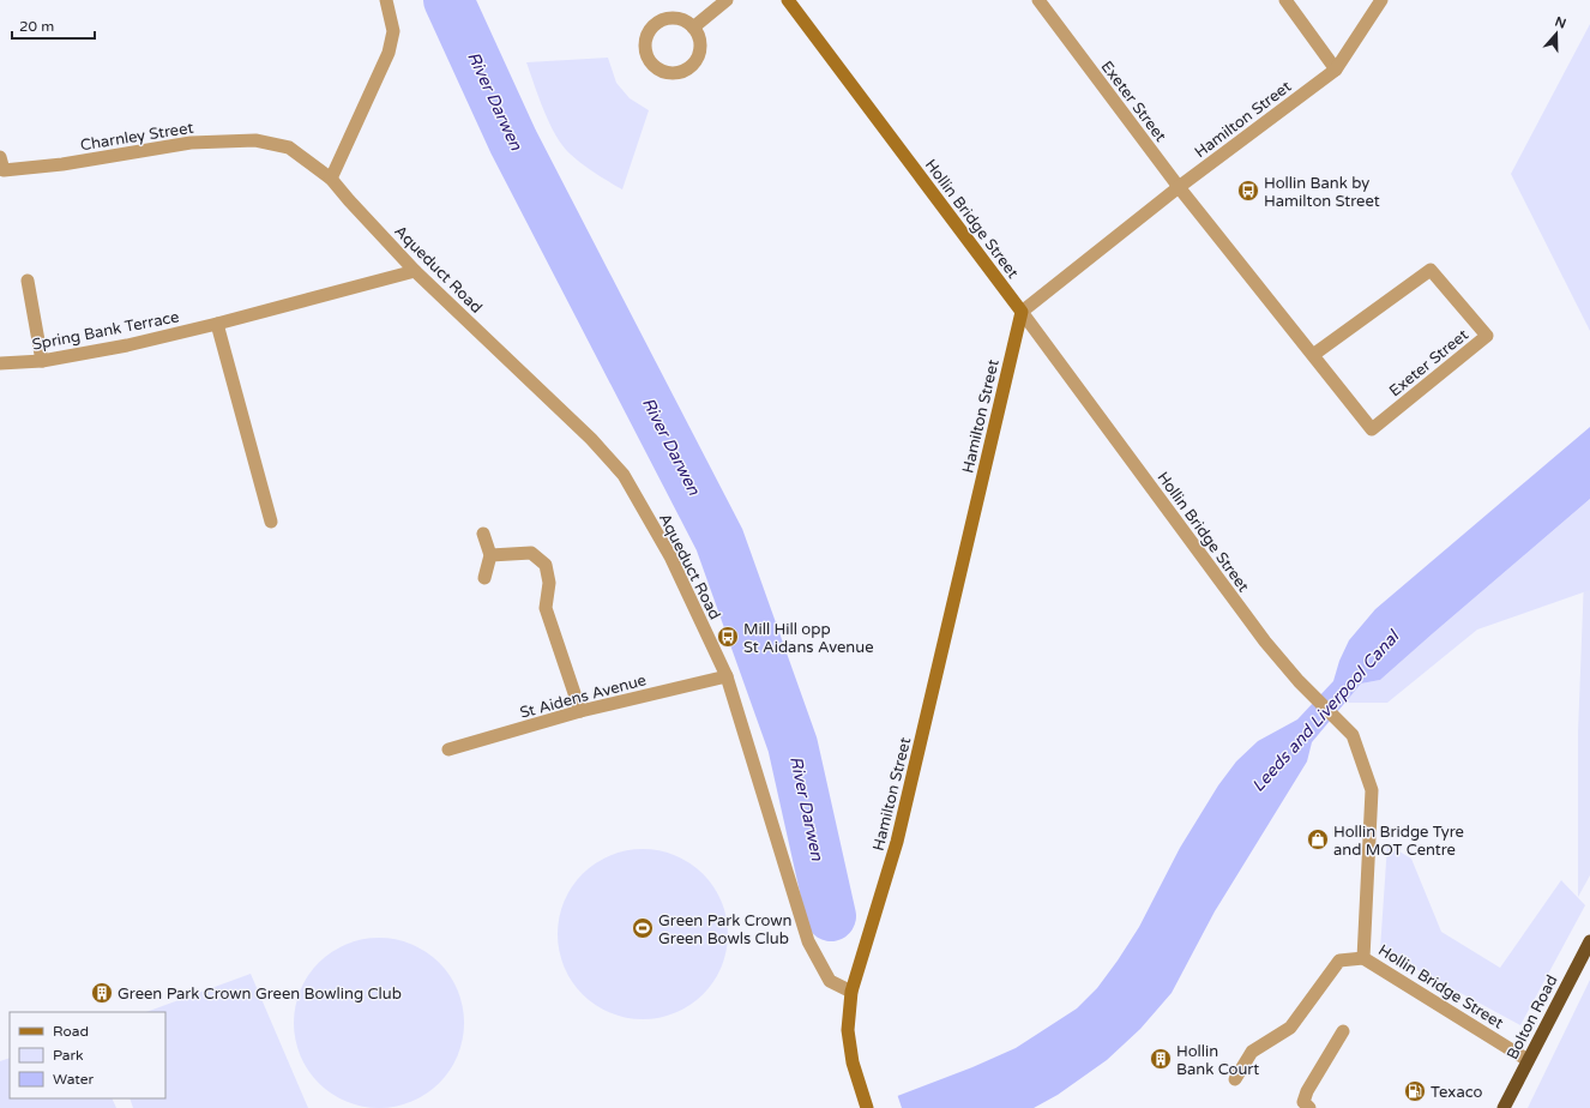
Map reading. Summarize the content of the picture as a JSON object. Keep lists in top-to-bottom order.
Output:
{
  "streets": {
    "highway": ["Bolton Road"],
    "main road": ["Hamilton Street", "Hollin Bridge Street"],
    "street": [
      "Exeter Street",
      "Charnley Street",
      "Aqueduct Road",
      "Spring Bank Terrace",
      "St Aidens Avenue"
    ]
  },
  "crossings": [
    ["Exeter Street", "Hamilton Street"],
    ["Hamilton Street", "Hollin Bridge Street"],
    ["Hamilton Street", "Aqueduct Road"],
    ["Charnley Street", "Aqueduct Road"],
    ["Hollin Bridge Street", "Bolton Road"],
    ["Aqueduct Road", "Spring Bank Terrace"],
    ["Aqueduct Road", "St Aidens Avenue"]
  ],
  "water": ["River Darwen", "Leeds and Liverpool Canal"],
  "places": {
    "bus stop": ["Hollin Bank by Hamilton Street", "Mill Hill opp St Aidans Avenue"],
    "shop": ["Hollin Bridge Tyre and MOT Centre"],
    "sports": ["Green Park Crown Green Bowls Club"],
    "building": ["Green Park Crown Green Bowling Club", "Hollin Bank Court"],
    "fuel station": ["Texaco"]
  },
  "legend": ["Road", "Park", "Water"],
  "scale_bar": "20 m",
  "north": "top"
}
